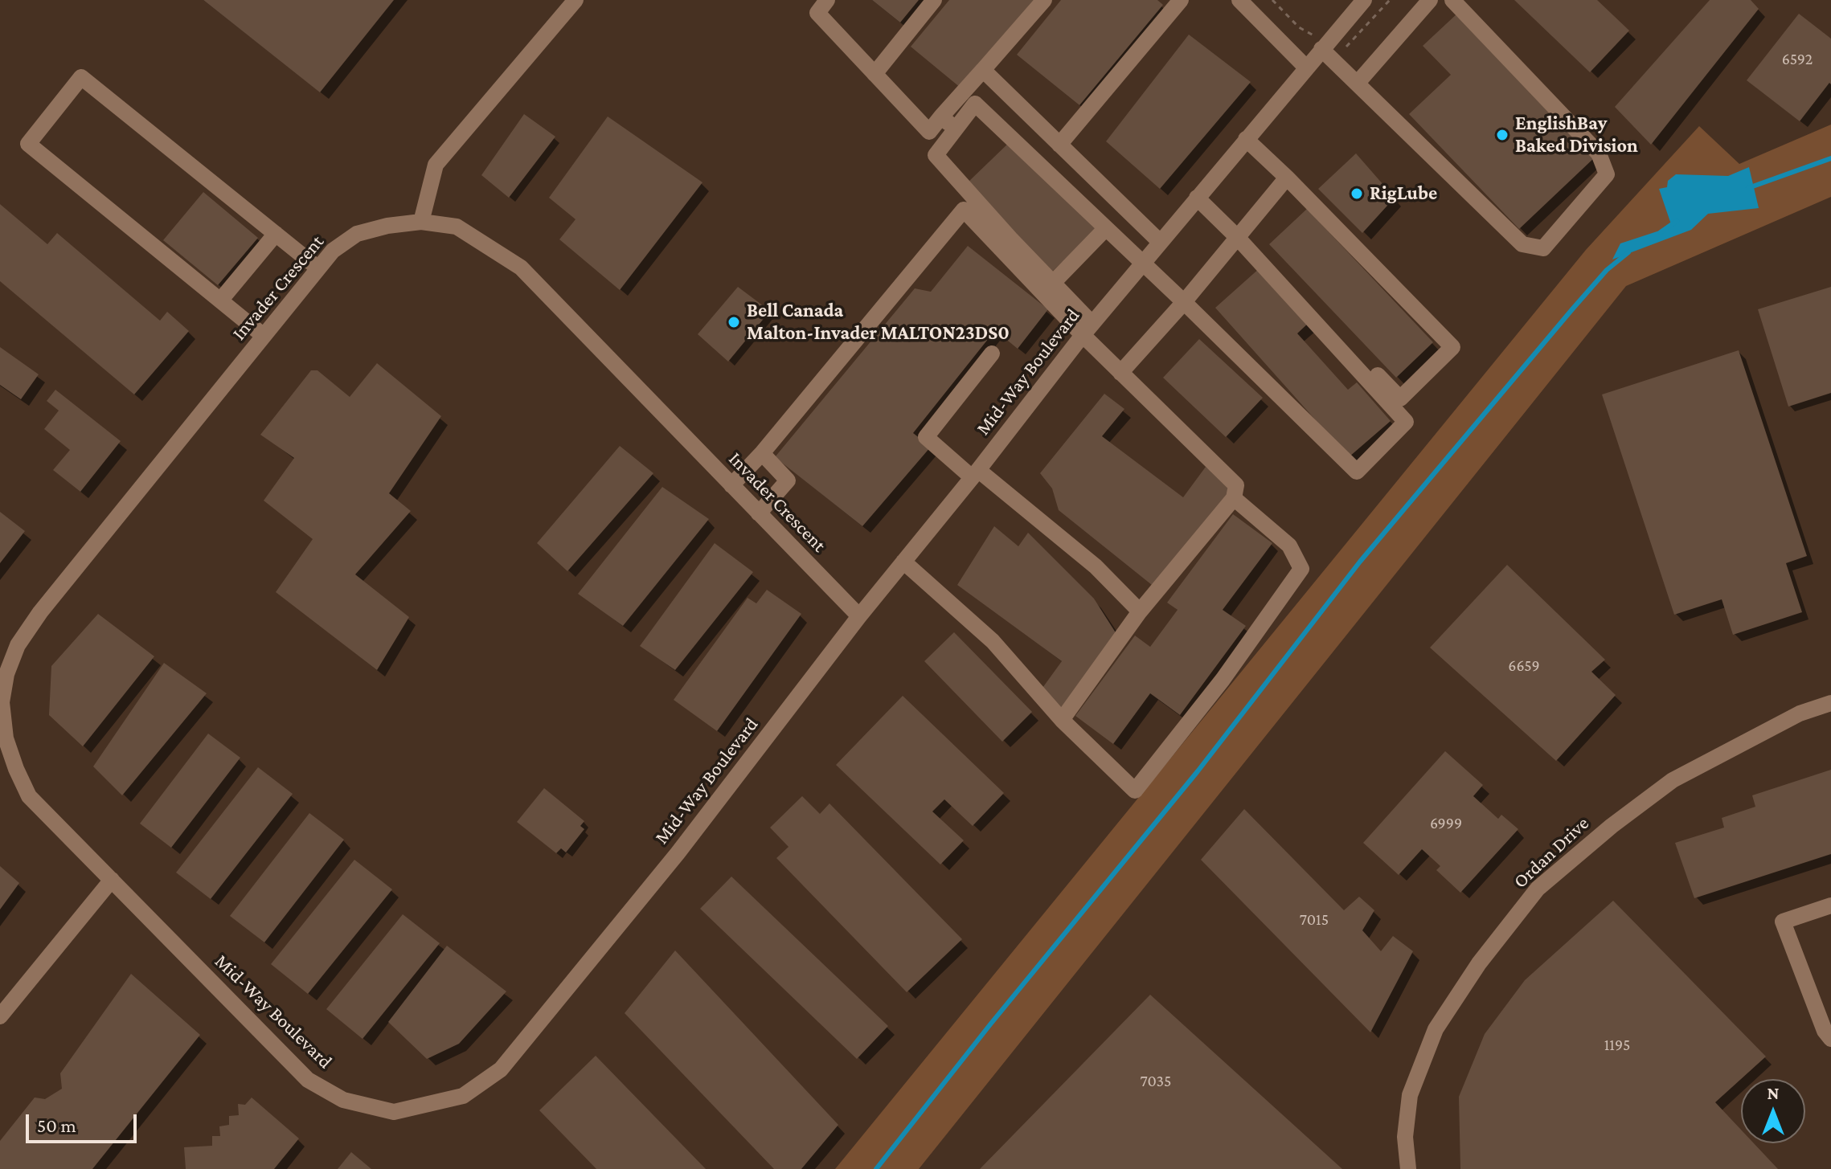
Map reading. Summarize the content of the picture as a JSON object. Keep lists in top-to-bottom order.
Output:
{
  "streets": {
    "street": ["Invader Crescent", "Mid-Way Boulevard", "Ordan Drive"]
  },
  "crossings": [
    ["Invader Crescent", "Mid-Way Boulevard"]
  ],
  "places": ["EnglishBay Baked Division", "RigLube", "Bell Canada Malton-Invader MALTON23DS0"],
  "house_numbers": [
    "6592",
    "6659",
    "6999",
    "7015",
    "1195",
    "7035"
  ],
  "scale_bar": "50 m",
  "north": "top"
}
